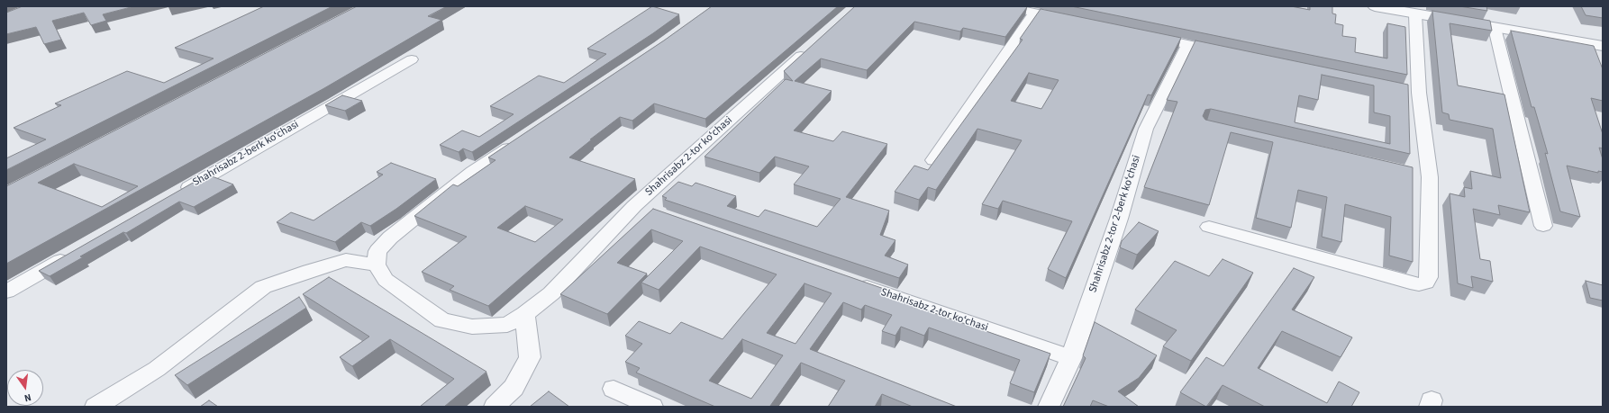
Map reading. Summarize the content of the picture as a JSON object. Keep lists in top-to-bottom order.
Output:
{
  "streets": {
    "street": ["Shahrisabz 2-berk koʻchasi", "Shahrisabz 2-tor koʻchasi", "Shahrisabz 2-tor 2-berk koʻchasi"]
  },
  "crossings": [
    ["Shahrisabz 2-tor koʻchasi", "Shahrisabz 2-tor 2-berk koʻchasi"]
  ],
  "north": "bottom"
}
